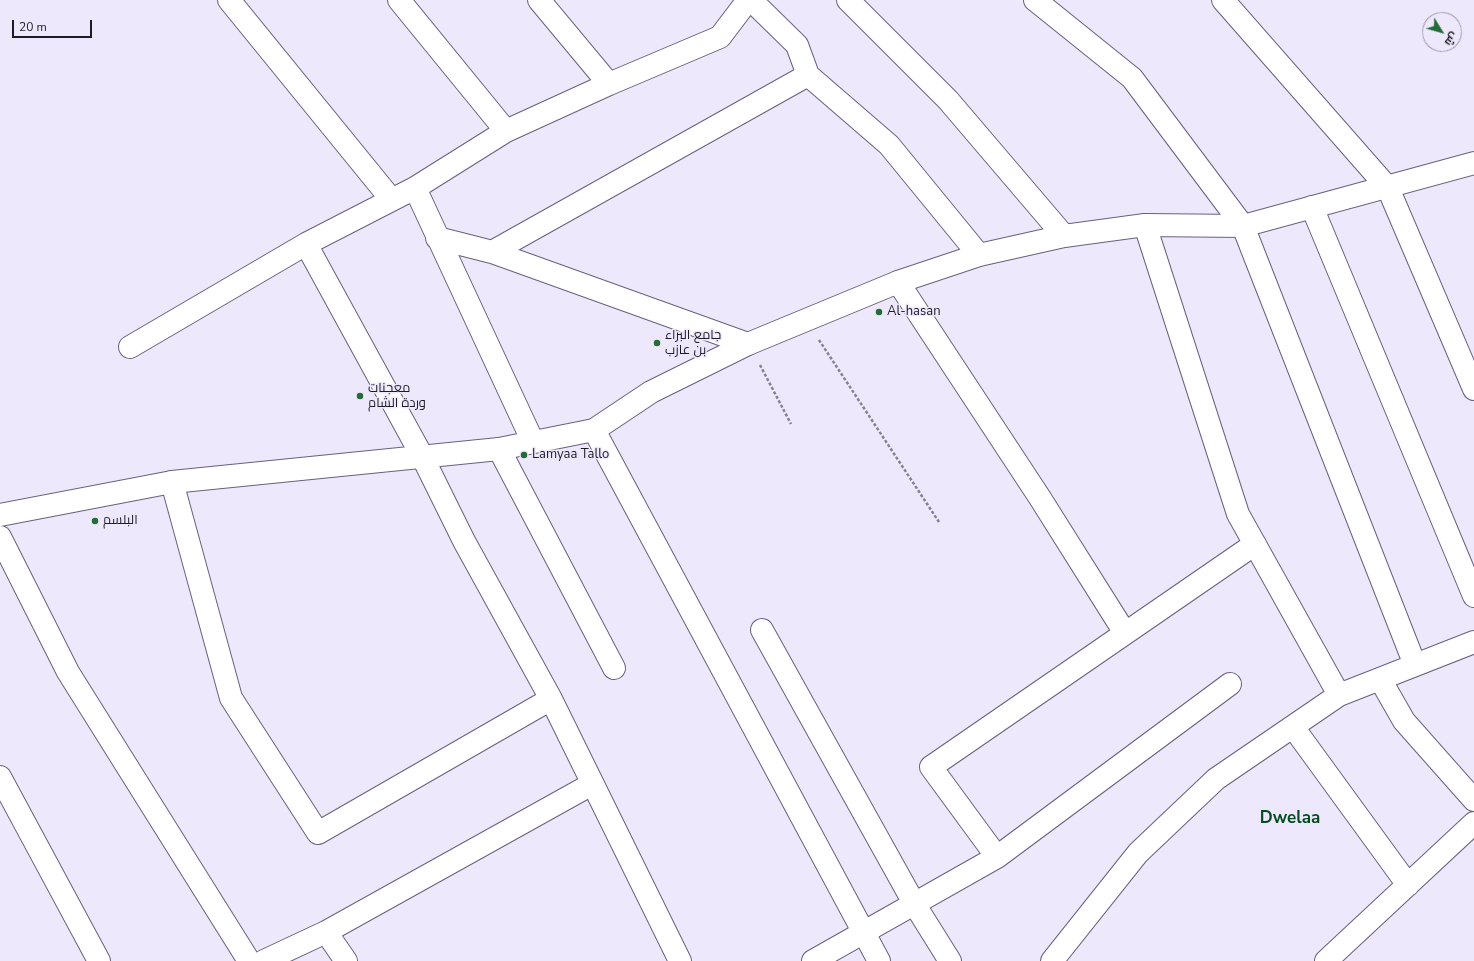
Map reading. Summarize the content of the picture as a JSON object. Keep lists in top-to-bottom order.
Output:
{
  "districts": ["Dwelaa"],
  "places": [
    "Al-hasan",
    "جامع البراء بن عازب",
    "معجنات وردة الشام",
    "Lamyaa Tallo",
    "البلسم"
  ],
  "scale_bar": "20 m",
  "north": "bottom right"
}
